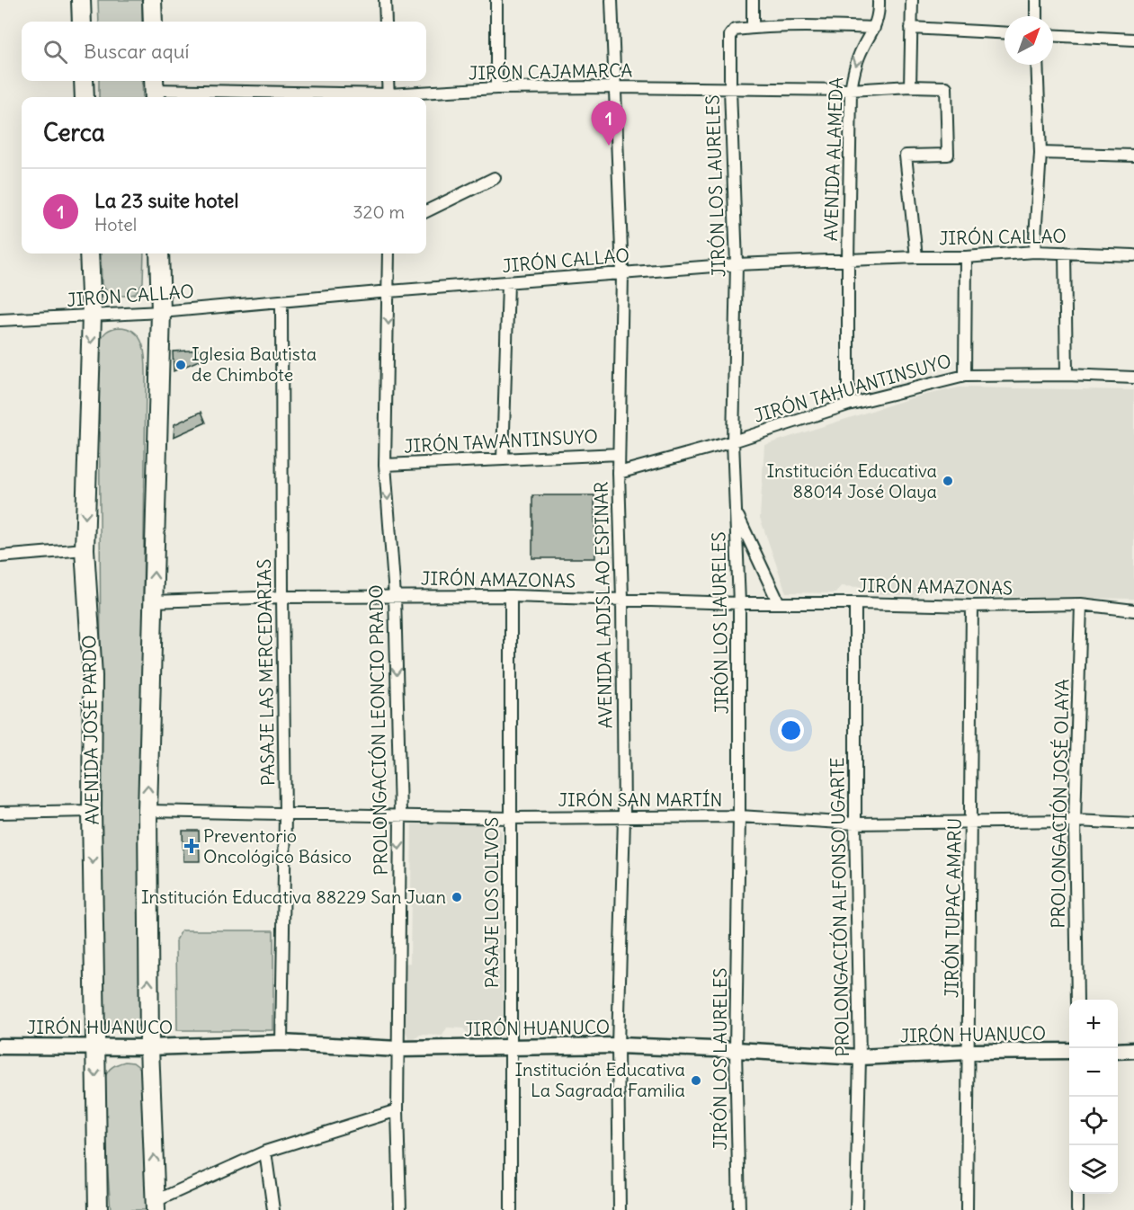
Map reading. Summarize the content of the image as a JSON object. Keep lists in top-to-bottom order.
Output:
{
  "streets": {
    "main road": ["AVENIDA JOSÉ PARDO", "JIRÓN HUANUCO"],
    "street": [
      "JIRÓN CAJAMARCA",
      "AVENIDA ALAMEDA",
      "JIRÓN LOS LAURELES",
      "JIRÓN CALLAO",
      "JIRÓN TAHUANTINSUYO",
      "JIRÓN TAWANTINSUYO",
      "JIRÓN AMAZONAS",
      "AVENIDA LADISLAO ESPINAR",
      "PASAJE LAS MERCEDARIAS",
      "PROLONGACIÓN LEONCIO PRADO",
      "JIRÓN SAN MARTÍN",
      "PROLONGACIÓN JOSÉ OLAYA",
      "PASAJE LOS OLIVOS",
      "PROLONGACIÓN ALFONSO UGARTE",
      "JIRÓN TUPAC AMARU"
    ]
  },
  "crossings": [
    ["JIRÓN CAJAMARCA", "AVENIDA ALAMEDA"],
    ["JIRÓN CAJAMARCA", "JIRÓN LOS LAURELES"],
    ["JIRÓN CAJAMARCA", "JIRÓN CALLAO"],
    ["JIRÓN CAJAMARCA", "AVENIDA LADISLAO ESPINAR"],
    ["AVENIDA ALAMEDA", "JIRÓN CALLAO"],
    ["AVENIDA ALAMEDA", "JIRÓN TAHUANTINSUYO"],
    ["JIRÓN LOS LAURELES", "JIRÓN CALLAO"],
    ["JIRÓN LOS LAURELES", "JIRÓN TAHUANTINSUYO"],
    ["JIRÓN LOS LAURELES", "JIRÓN AMAZONAS"],
    ["JIRÓN LOS LAURELES", "JIRÓN SAN MARTÍN"],
    ["JIRÓN LOS LAURELES", "JIRÓN HUANUCO"],
    ["JIRÓN CALLAO", "AVENIDA LADISLAO ESPINAR"],
    ["JIRÓN CALLAO", "PASAJE LAS MERCEDARIAS"],
    ["JIRÓN CALLAO", "AVENIDA JOSÉ PARDO"],
    ["JIRÓN CALLAO", "PROLONGACIÓN LEONCIO PRADO"],
    ["JIRÓN TAHUANTINSUYO", "AVENIDA LADISLAO ESPINAR"],
    ["JIRÓN TAWANTINSUYO", "AVENIDA LADISLAO ESPINAR"],
    ["JIRÓN TAWANTINSUYO", "PROLONGACIÓN LEONCIO PRADO"],
    ["JIRÓN AMAZONAS", "AVENIDA LADISLAO ESPINAR"],
    ["JIRÓN AMAZONAS", "PASAJE LAS MERCEDARIAS"],
    ["JIRÓN AMAZONAS", "PROLONGACIÓN LEONCIO PRADO"],
    ["JIRÓN AMAZONAS", "PROLONGACIÓN JOSÉ OLAYA"],
    ["JIRÓN AMAZONAS", "PASAJE LOS OLIVOS"],
    ["JIRÓN AMAZONAS", "PROLONGACIÓN ALFONSO UGARTE"],
    ["JIRÓN AMAZONAS", "JIRÓN TUPAC AMARU"],
    ["AVENIDA LADISLAO ESPINAR", "JIRÓN SAN MARTÍN"],
    ["AVENIDA LADISLAO ESPINAR", "JIRÓN HUANUCO"],
    ["PASAJE LAS MERCEDARIAS", "JIRÓN SAN MARTÍN"],
    ["PASAJE LAS MERCEDARIAS", "JIRÓN HUANUCO"],
    ["AVENIDA JOSÉ PARDO", "JIRÓN HUANUCO"],
    ["PROLONGACIÓN LEONCIO PRADO", "JIRÓN SAN MARTÍN"],
    ["PROLONGACIÓN LEONCIO PRADO", "JIRÓN HUANUCO"],
    ["JIRÓN SAN MARTÍN", "PROLONGACIÓN JOSÉ OLAYA"],
    ["JIRÓN SAN MARTÍN", "PASAJE LOS OLIVOS"],
    ["JIRÓN SAN MARTÍN", "PROLONGACIÓN ALFONSO UGARTE"],
    ["JIRÓN SAN MARTÍN", "JIRÓN TUPAC AMARU"],
    ["PASAJE LOS OLIVOS", "JIRÓN HUANUCO"],
    ["PROLONGACIÓN ALFONSO UGARTE", "JIRÓN HUANUCO"],
    ["JIRÓN TUPAC AMARU", "JIRÓN HUANUCO"]
  ],
  "one_way": ["PROLONGACIÓN LEONCIO PRADO"],
  "places": {
    "other": [
      "Iglesia Bautista de Chimbote",
      "Institución Educativa 88014 José Olaya",
      "Institución Educativa 88229 San Juan",
      "Institución Educativa La Sagrada Familia"
    ],
    "health": ["Preventorio Oncológico Básico"]
  },
  "north": "top right",
  "page": {
    "search": "Buscar aquí",
    "heading": "Cerca",
    "pins": "1",
    "list": [
      {
        "mark": "1",
        "name": "La 23 suite hotel",
        "note": "Hotel",
        "value": "320 m"
      }
    ],
    "map_buttons": ["+", "−"]
  }
}
